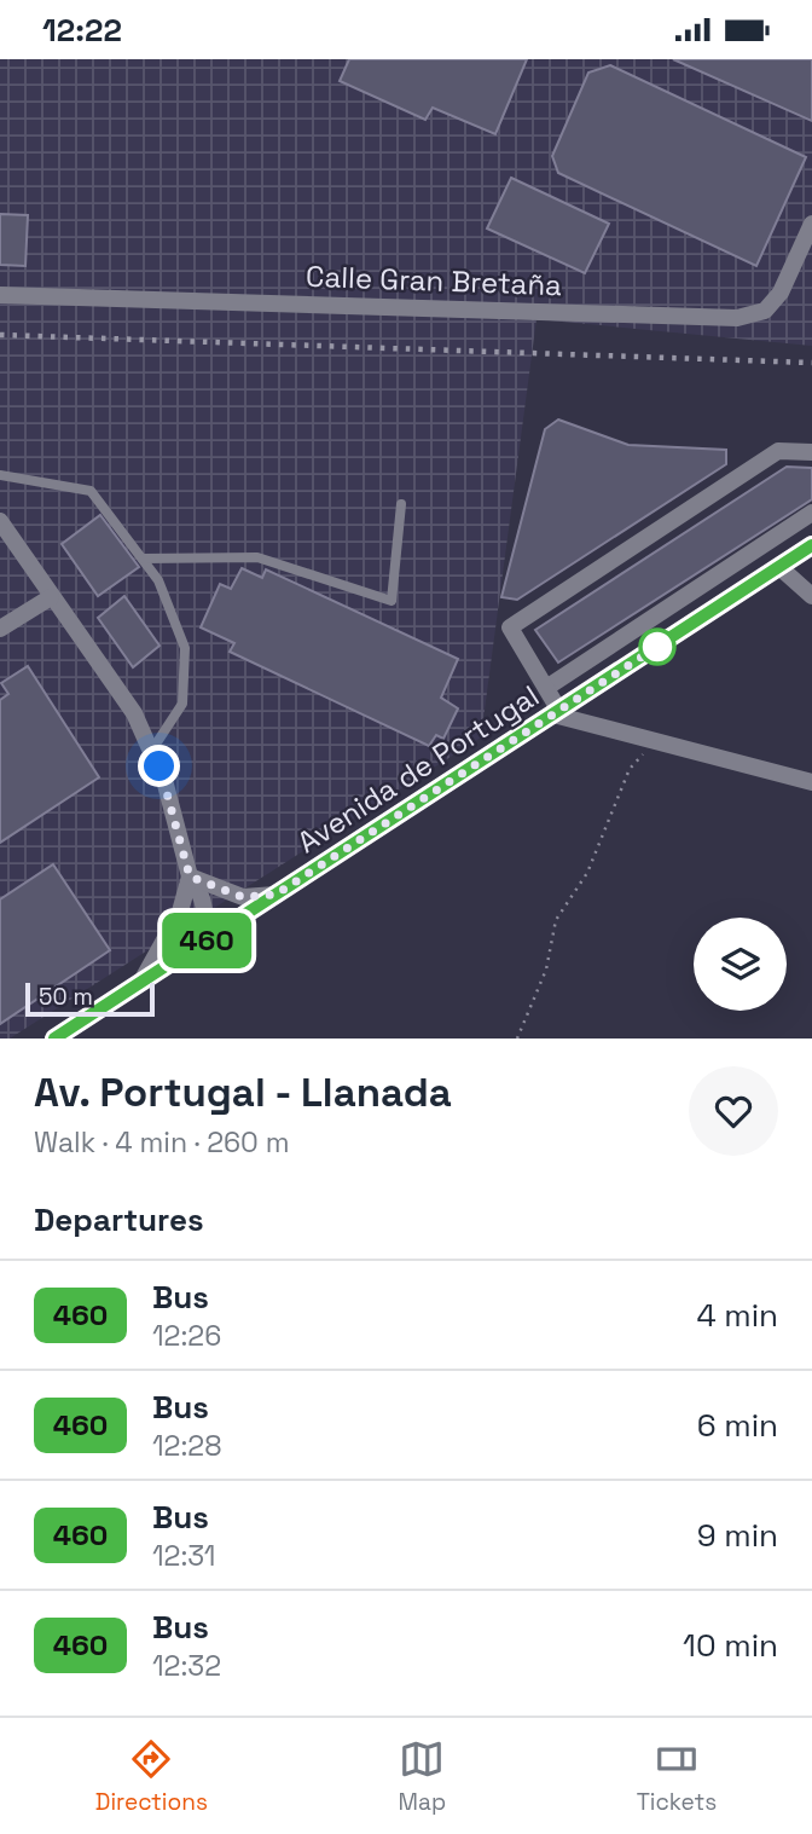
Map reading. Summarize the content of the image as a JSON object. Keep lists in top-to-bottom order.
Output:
{
  "streets": {
    "street": ["Calle Gran Bretaña", "Avenida de Portugal"]
  },
  "lines": ["bus line 460"],
  "scale_bar": "50 m",
  "page": {
    "status": "12:22",
    "on_map": "460",
    "scale": "50 m",
    "heading": [
      ["Av. Portugal - Llanada", "Walk · 4 min · 260 m"],
      "Departures"
    ],
    "list": [
      {
        "mark": "460",
        "name": "Bus",
        "note": "12:26",
        "value": "4 min"
      },
      {
        "mark": "460",
        "name": "Bus",
        "note": "12:28",
        "value": "6 min"
      },
      {
        "mark": "460",
        "name": "Bus",
        "note": "12:31",
        "value": "9 min"
      },
      {
        "mark": "460",
        "name": "Bus",
        "note": "12:32",
        "value": "10 min"
      }
    ],
    "tabs": ["Directions", "Map", "Tickets"]
  }
}
